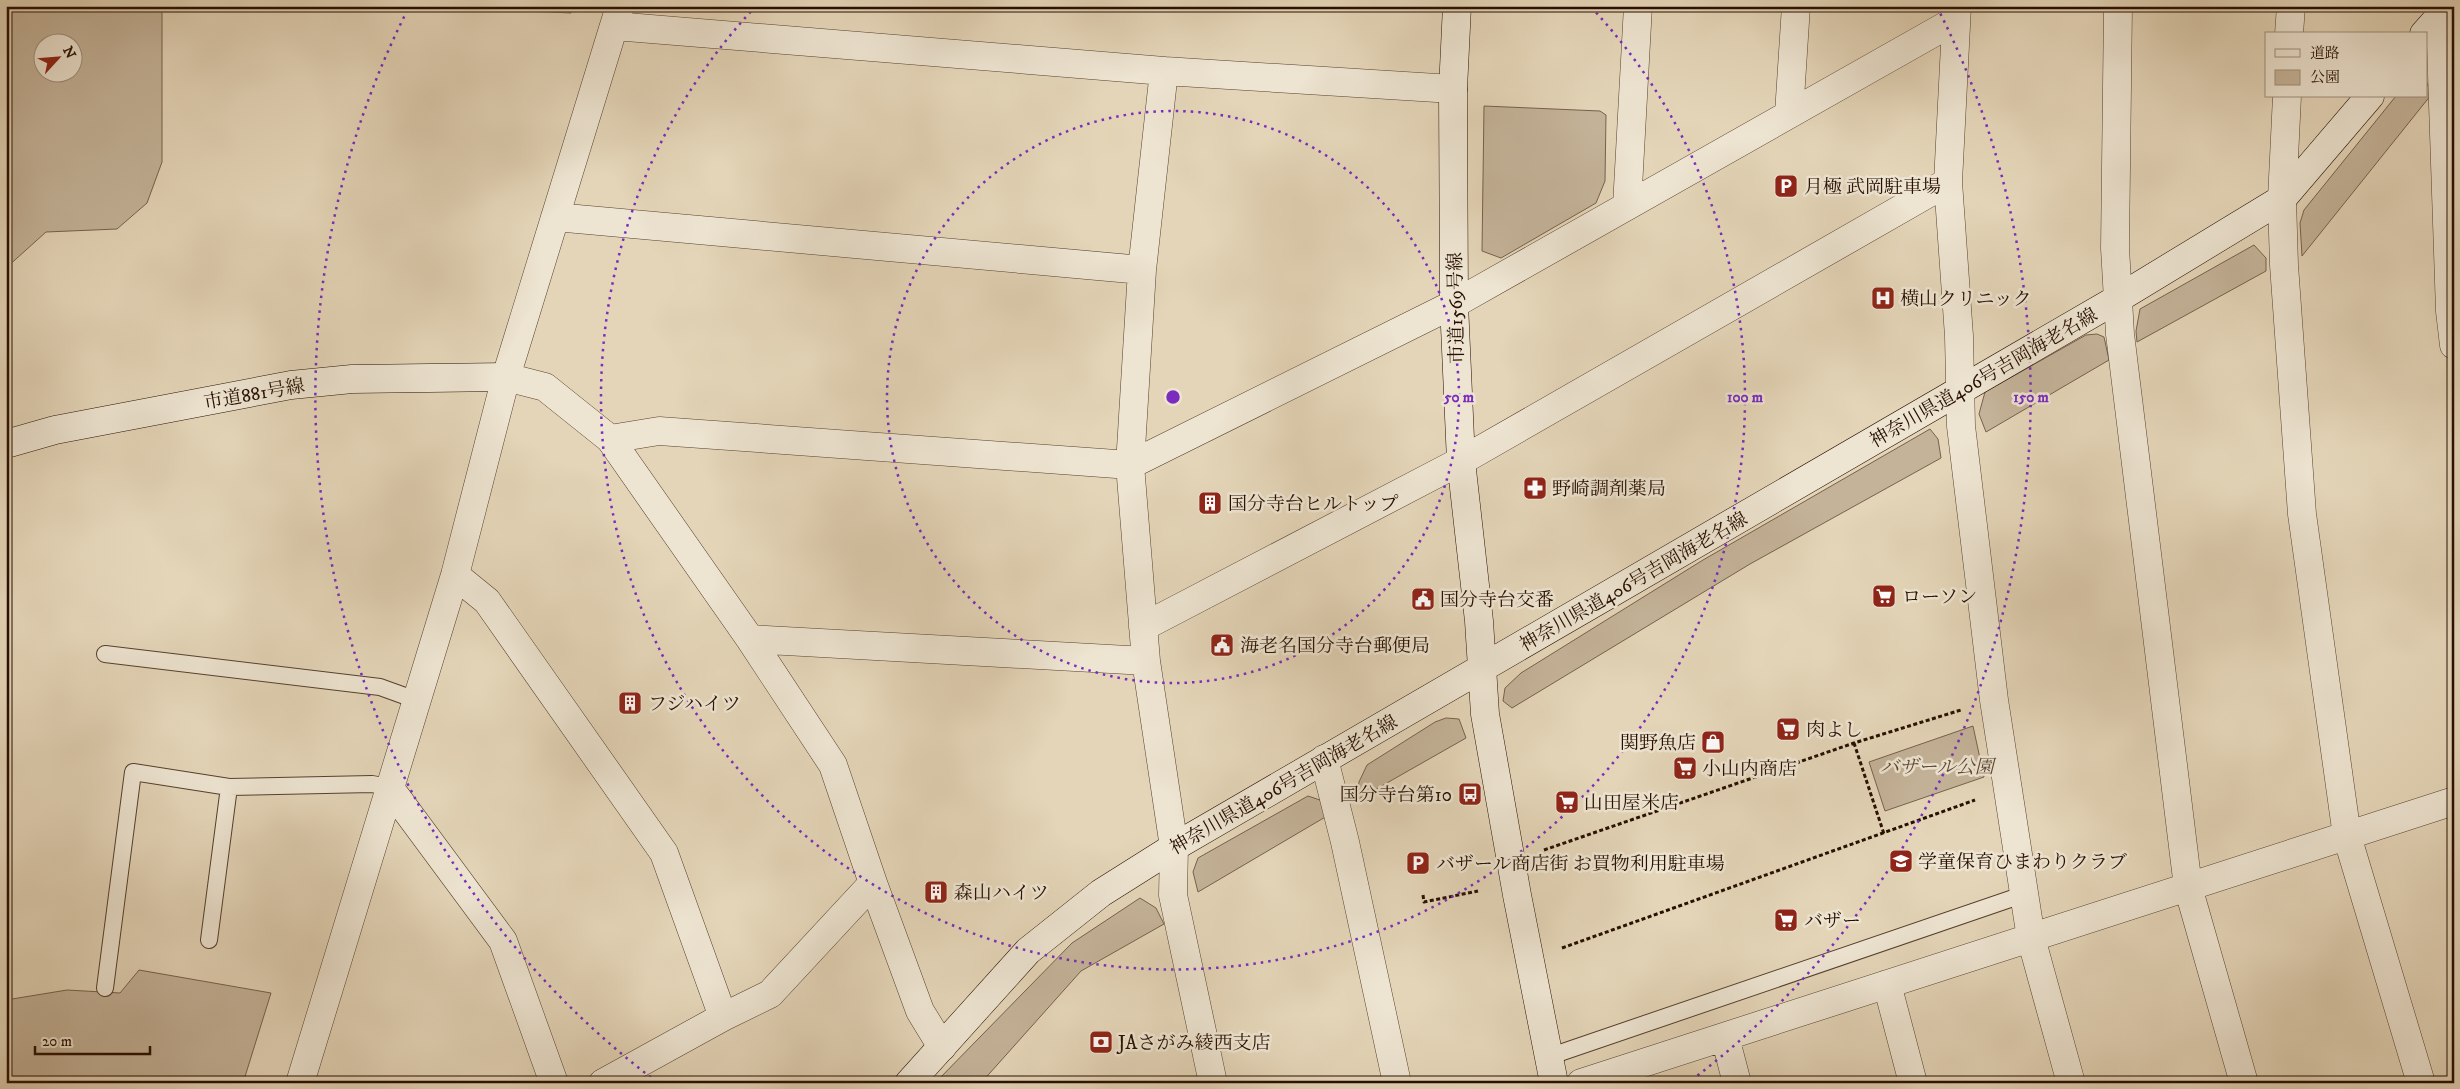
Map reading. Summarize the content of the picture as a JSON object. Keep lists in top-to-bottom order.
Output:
{
  "streets": {
    "street": ["市道1569号線", "神奈川県道406号吉岡海老名線", "市道881号線"]
  },
  "crossings": [
    ["市道1569号線", "神奈川県道406号吉岡海老名線"],
    ["神奈川県道406号吉岡海老名線", "市道881号線"]
  ],
  "parks": ["バザール公園"],
  "places": {
    "parking": ["月極 武岡駐車場", "バザール商店街 お買物利用駐車場"],
    "hospital": ["横山クリニック"],
    "pharmacy": ["野崎調剤薬局"],
    "building": ["国分寺台ヒルトップ", "フジハイツ", "森山ハイツ"],
    "supermarket": [
      "ローソン",
      "肉よし",
      "小山内商店",
      "山田屋米店",
      "バザー"
    ],
    "public building": ["国分寺台交番", "海老名国分寺台郵便局"],
    "shop": ["関野魚店"],
    "bus stop": ["国分寺台第10"],
    "school or university": ["学童保育ひまわりクラブ"],
    "bank": ["JAさがみ綾西支店"]
  },
  "legend": ["道路", "公園"],
  "scale_bar": "20 m",
  "north": "top right",
  "rings": ["50 m", "100 m", "150 m"]
}
